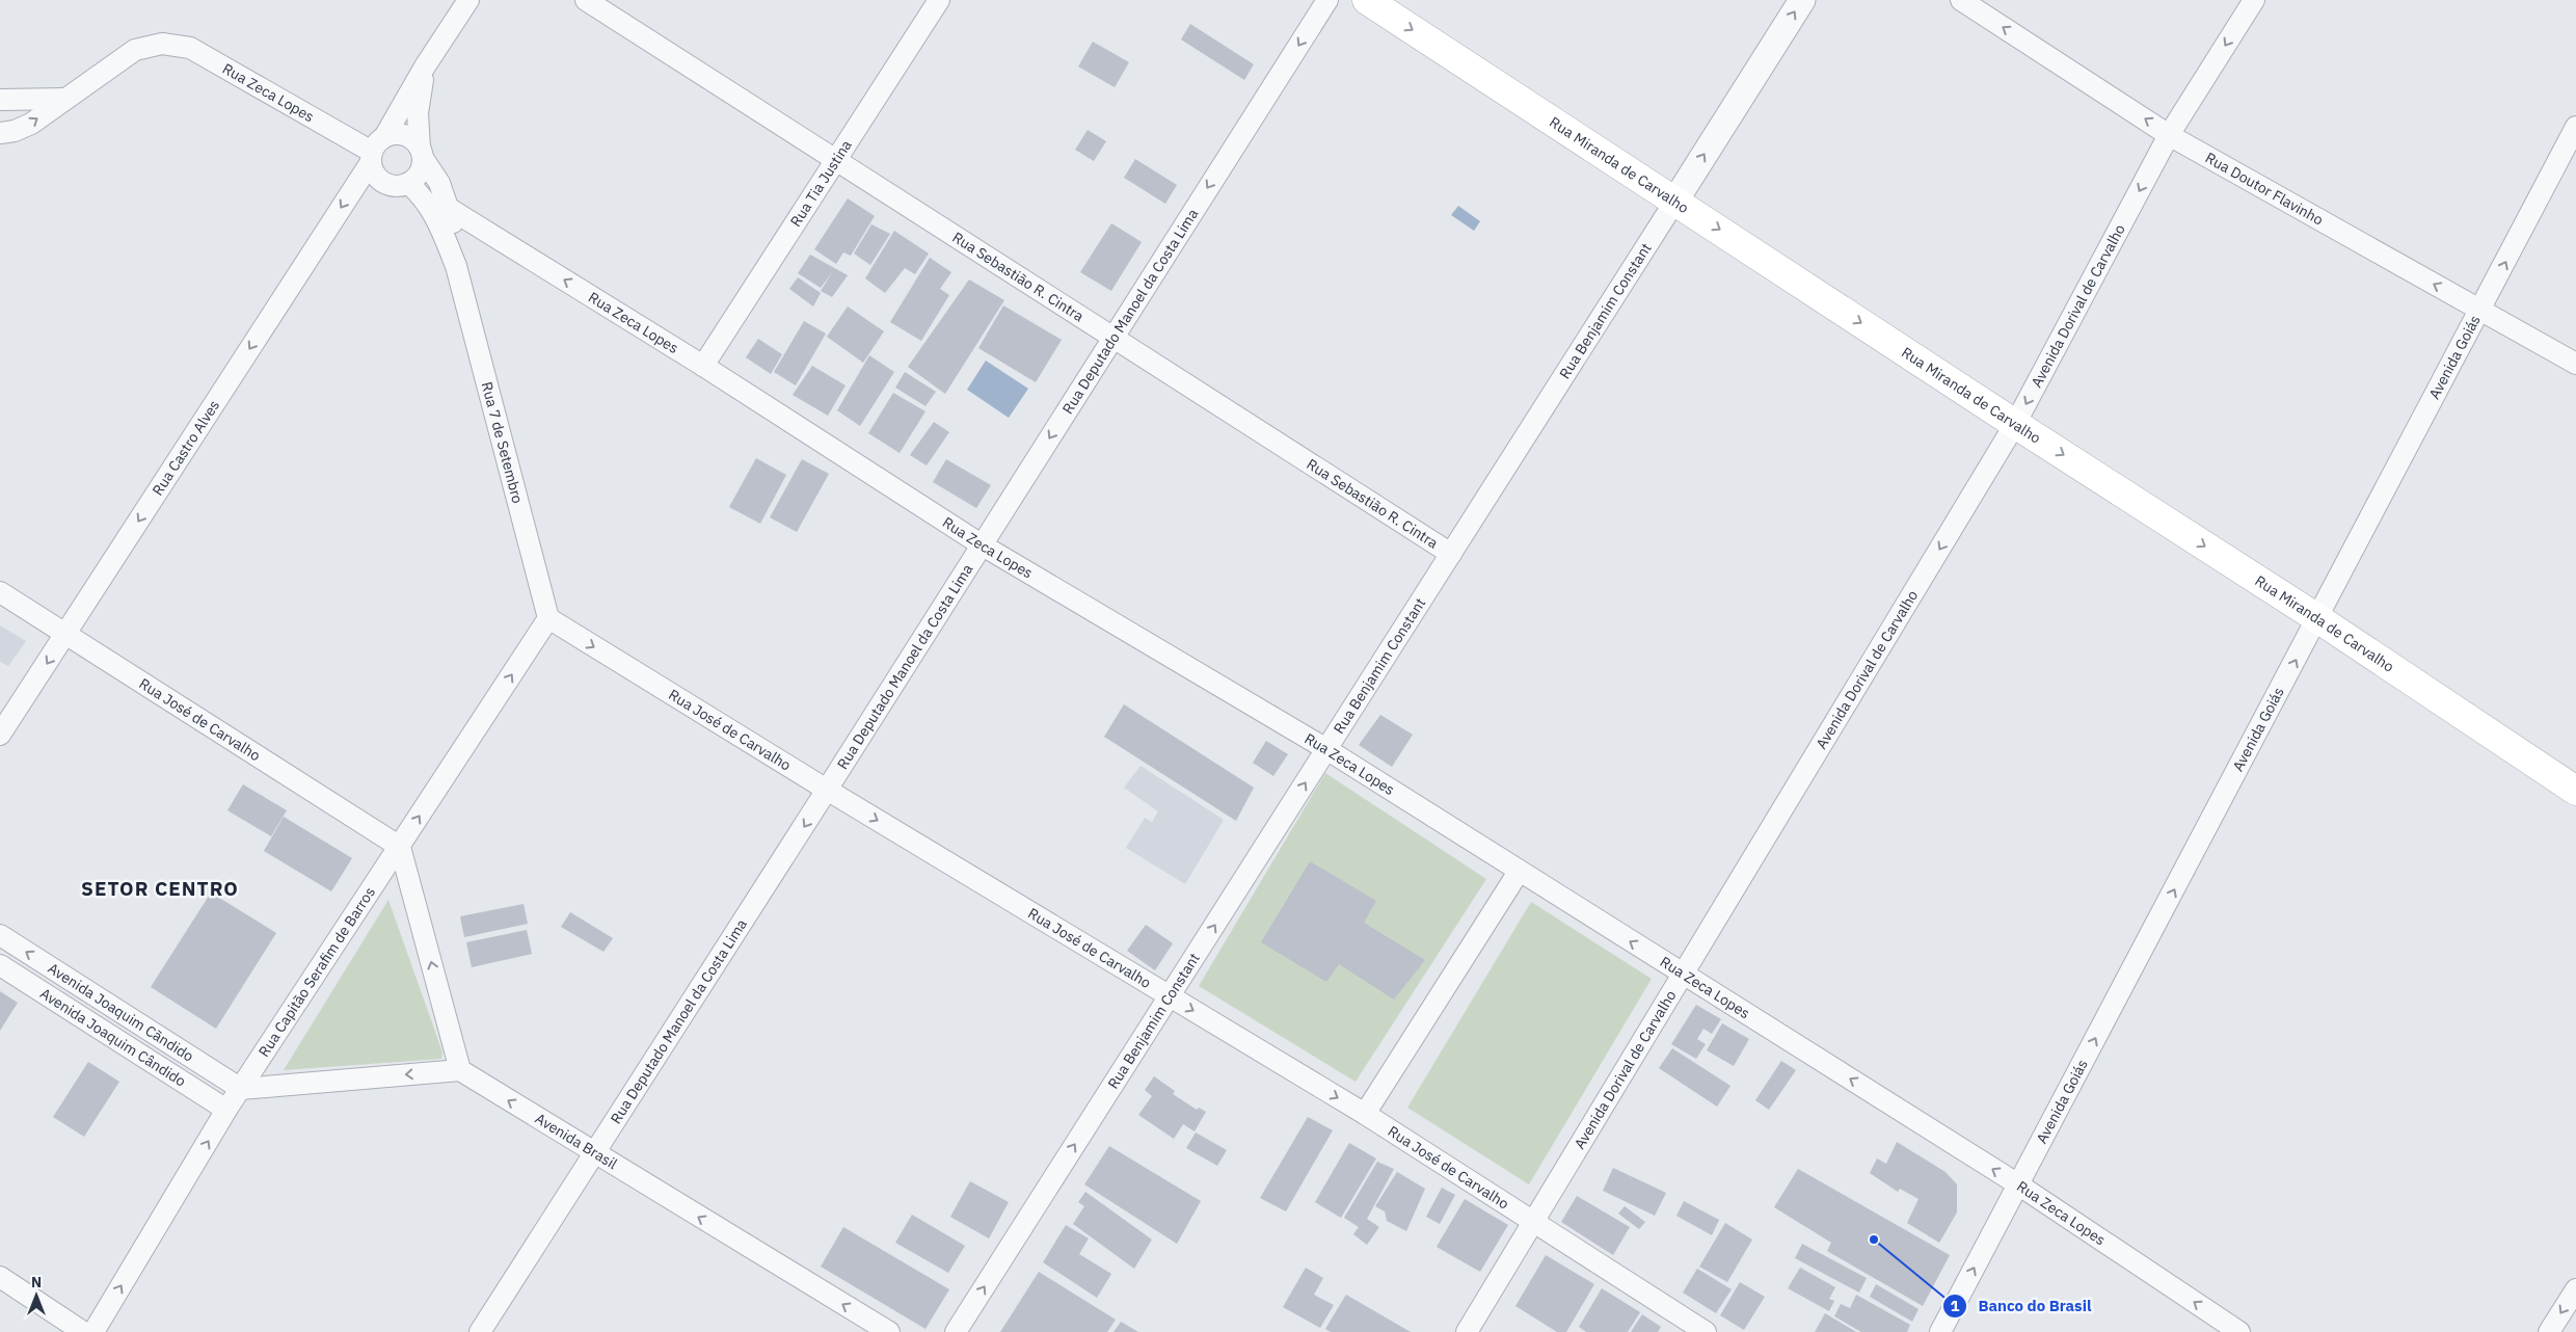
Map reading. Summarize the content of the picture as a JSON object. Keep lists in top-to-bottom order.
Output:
{
  "streets": {
    "main road": ["Rua Miranda de Carvalho"],
    "street": [
      "Rua Zeca Lopes",
      "Rua Tia Justina",
      "Rua Doutor Flavinho",
      "Rua Sebastião R. Cintra",
      "Avenida Dorival de Carvalho",
      "Rua Deputado Manoel da Costa Lima",
      "Rua Benjamim Constant",
      "Avenida Goiás",
      "Rua 7 de Setembro",
      "Rua Castro Alves",
      "Rua José de Carvalho",
      "Rua Capitão Serafim de Barros",
      "Avenida Joaquim Cãndido",
      "Avenida Joaquim Cândido",
      "Avenida Brasil"
    ]
  },
  "crossings": [
    ["Rua Zeca Lopes", "Rua Tia Justina"],
    ["Rua Zeca Lopes", "Avenida Dorival de Carvalho"],
    ["Rua Zeca Lopes", "Rua Deputado Manoel da Costa Lima"],
    ["Rua Zeca Lopes", "Rua Benjamim Constant"],
    ["Rua Zeca Lopes", "Avenida Goiás"],
    ["Rua Zeca Lopes", "Rua 7 de Setembro"],
    ["Rua Zeca Lopes", "Rua Castro Alves"],
    ["Rua Miranda de Carvalho", "Avenida Dorival de Carvalho"],
    ["Rua Miranda de Carvalho", "Rua Benjamim Constant"],
    ["Rua Miranda de Carvalho", "Avenida Goiás"],
    ["Rua Tia Justina", "Rua Sebastião R. Cintra"],
    ["Rua Doutor Flavinho", "Avenida Dorival de Carvalho"],
    ["Rua Doutor Flavinho", "Avenida Goiás"],
    ["Rua Sebastião R. Cintra", "Rua Deputado Manoel da Costa Lima"],
    ["Rua Sebastião R. Cintra", "Rua Benjamim Constant"],
    ["Avenida Dorival de Carvalho", "Rua José de Carvalho"],
    ["Rua Deputado Manoel da Costa Lima", "Rua José de Carvalho"],
    ["Rua Deputado Manoel da Costa Lima", "Avenida Brasil"],
    ["Rua Benjamim Constant", "Rua José de Carvalho"],
    ["Rua 7 de Setembro", "Rua Castro Alves"],
    ["Rua 7 de Setembro", "Rua José de Carvalho"],
    ["Rua 7 de Setembro", "Rua Capitão Serafim de Barros"],
    ["Rua Castro Alves", "Rua José de Carvalho"],
    ["Rua José de Carvalho", "Rua Capitão Serafim de Barros"],
    ["Rua Capitão Serafim de Barros", "Avenida Joaquim Cãndido"],
    ["Rua Capitão Serafim de Barros", "Avenida Joaquim Cândido"]
  ],
  "one_way": [
    "Rua Zeca Lopes",
    "Rua Miranda de Carvalho",
    "Rua Doutor Flavinho",
    "Avenida Dorival de Carvalho",
    "Rua Deputado Manoel da Costa Lima",
    "Rua Benjamim Constant",
    "Avenida Goiás",
    "Rua Castro Alves",
    "Rua José de Carvalho",
    "Rua Capitão Serafim de Barros",
    "Avenida Joaquim Cãndido",
    "Avenida Brasil"
  ],
  "districts": ["SETOR CENTRO"],
  "places": ["Banco do Brasil"],
  "north": "top"
}
